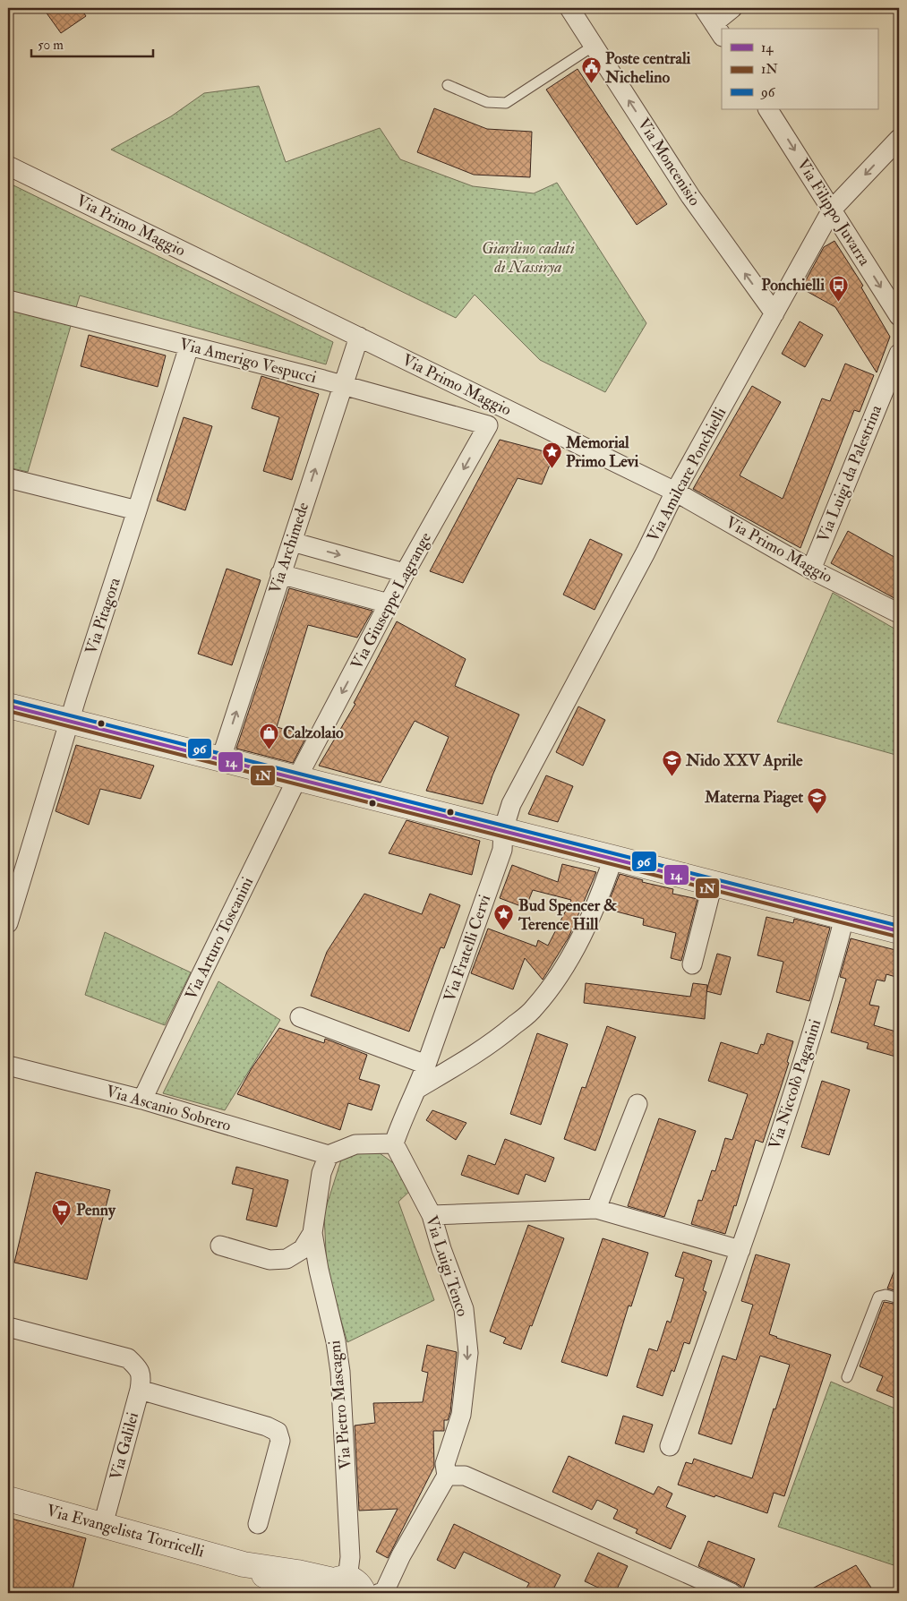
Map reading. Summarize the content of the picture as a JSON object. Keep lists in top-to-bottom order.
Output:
{
  "streets": {
    "street": [
      "Via Moncenisio",
      "Via Filippo Juvarra",
      "Via Primo Maggio",
      "Via Amerigo Vespucci",
      "Via Luigi da Palestrina",
      "Via Amilcare Ponchielli",
      "Via Archimede",
      "Via Giuseppe Lagrange",
      "Via Pitagora",
      "Via Arturo Toscanini",
      "Via Fratelli Cervi",
      "Via Niccolò Paganini",
      "Via Ascanio Sobrero",
      "Via Luigi Tenco",
      "Via Pietro Mascagni",
      "Via Galilei",
      "Via Evangelista Torricelli"
    ]
  },
  "crossings": [
    ["Via Moncenisio", "Via Amilcare Ponchielli"],
    ["Via Filippo Juvarra", "Via Amilcare Ponchielli"],
    ["Via Primo Maggio", "Via Luigi da Palestrina"],
    ["Via Primo Maggio", "Via Amilcare Ponchielli"],
    ["Via Primo Maggio", "Via Archimede"],
    ["Via Amerigo Vespucci", "Via Archimede"],
    ["Via Amerigo Vespucci", "Via Giuseppe Lagrange"],
    ["Via Amerigo Vespucci", "Via Pitagora"],
    ["Via Amilcare Ponchielli", "Via Fratelli Cervi"],
    ["Via Giuseppe Lagrange", "Via Arturo Toscanini"],
    ["Via Arturo Toscanini", "Via Ascanio Sobrero"],
    ["Via Fratelli Cervi", "Via Luigi Tenco"],
    ["Via Ascanio Sobrero", "Via Pietro Mascagni"],
    ["Via Luigi Tenco", "Via Pietro Mascagni"],
    ["Via Luigi Tenco", "Via Evangelista Torricelli"],
    ["Via Pietro Mascagni", "Via Evangelista Torricelli"],
    ["Via Galilei", "Via Evangelista Torricelli"]
  ],
  "one_way": [
    "Via Moncenisio",
    "Via Filippo Juvarra",
    "Via Archimede",
    "Via Giuseppe Lagrange",
    "Via Luigi Tenco"
  ],
  "parks": ["Giardino caduti di Nassirya"],
  "places": {
    "public building": ["Poste centrali Nichelino"],
    "bus stop": ["Ponchielli"],
    "place": ["Memorial Primo Levi", "Bud Spencer & Terence Hill"],
    "shop": ["Calzolaio"],
    "school or university": ["Nido XXV Aprile", "Materna Piaget"],
    "supermarket": ["Penny"]
  },
  "lines": ["transit line 96", "transit line 14", "transit line 1N"],
  "legend": ["14", "1N", "96"],
  "scale_bar": "50 m"
}
